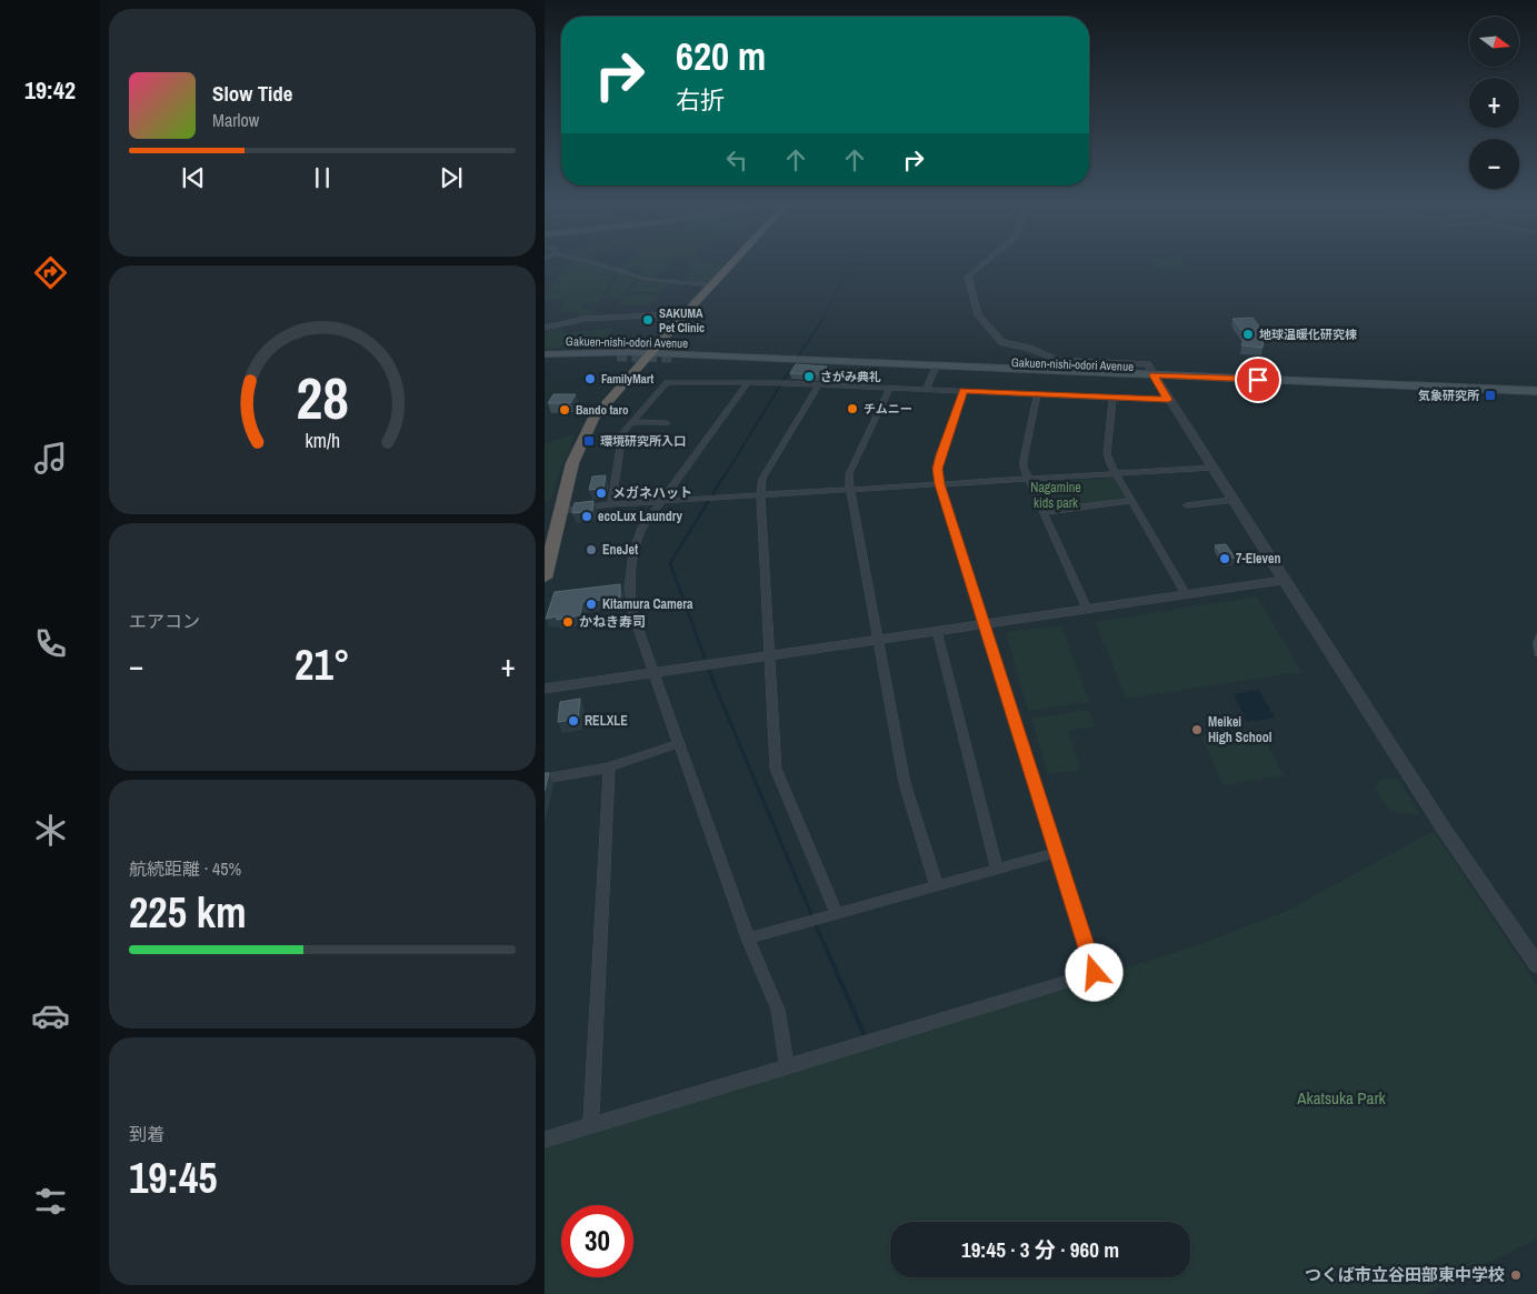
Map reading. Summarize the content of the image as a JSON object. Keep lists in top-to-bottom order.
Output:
{
  "streets": {
    "main road": ["Gakuen-nishi-odori Avenue"]
  },
  "parks": ["Nagamine kids park", "Akatsuka Park"],
  "places": {
    "other": [
      "SAKUMA Pet Clinic",
      "地球温暖化研究棟",
      "さがみ典礼",
      "FamilyMart",
      "チムニー",
      "Bando taro",
      "メガネハット",
      "ecoLux Laundry",
      "EneJet",
      "7-Eleven",
      "Kitamura Camera",
      "かねき寿司",
      "RELXLE",
      "Meikei High School",
      "つくば市立谷田部東中学校"
    ],
    "transit": ["気象研究所", "環境研究所入口"]
  },
  "north": "right",
  "page": {
    "tabs": "19:42",
    "map_buttons": ["+", "−"],
    "turn": ["620 m", "右折"],
    "song": ["Slow Tide", "Marlow"],
    "tile": [
      "エアコン",
      ["航続距離 · 45%", "225 km"],
      ["到着", "19:45"]
    ],
    "heat": ["−", "21°", "+"],
    "limit": "30",
    "trip": "19:45 · 3 分 · 960 m",
    "gauge": ["28", "km/h"]
  }
}
